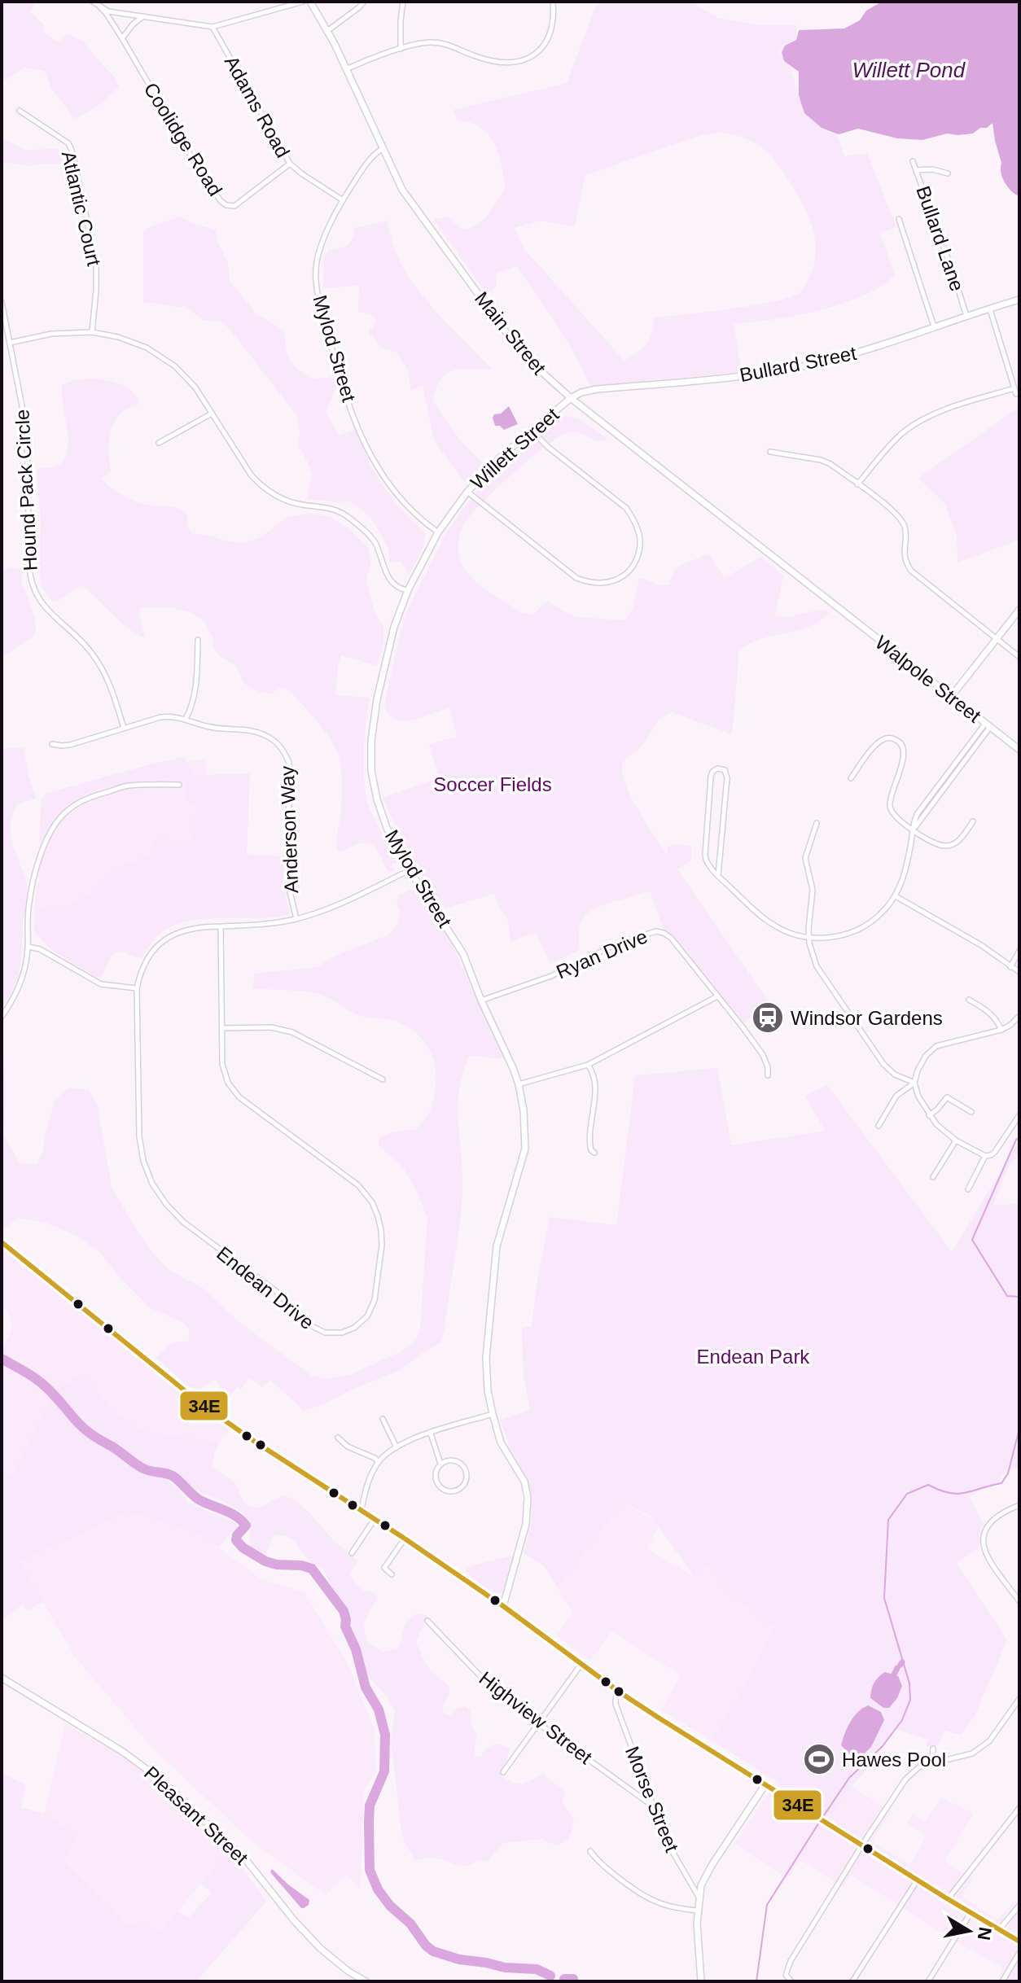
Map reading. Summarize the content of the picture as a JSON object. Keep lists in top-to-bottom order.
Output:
{
  "streets": {
    "main road": [
      "Main Street",
      "Mylod Street",
      "Bullard Street",
      "Willett Street",
      "Walpole Street",
      "Pleasant Street"
    ],
    "street": [
      "Adams Road",
      "Coolidge Road",
      "Atlantic Court",
      "Bullard Lane",
      "Hound Pack Circle",
      "Anderson Way",
      "Ryan Drive",
      "Endean Drive",
      "Highview Street",
      "Morse Street"
    ]
  },
  "crossings": [
    ["Adams Road", "Coolidge Road"],
    ["Adams Road", "Mylod Street"],
    ["Bullard Lane", "Bullard Street"],
    ["Main Street", "Mylod Street"],
    ["Main Street", "Bullard Street"],
    ["Main Street", "Willett Street"],
    ["Main Street", "Walpole Street"],
    ["Mylod Street", "Willett Street"],
    ["Mylod Street", "Ryan Drive"],
    ["Mylod Street", "Endean Drive"],
    ["Bullard Street", "Willett Street"],
    ["Hound Pack Circle", "Anderson Way"],
    ["Anderson Way", "Endean Drive"],
    ["Highview Street", "Morse Street"]
  ],
  "water": ["Willett Pond"],
  "parks": ["Soccer Fields", "Endean Park"],
  "places": {
    "station": ["Windsor Gardens"],
    "sports": ["Hawes Pool"]
  },
  "lines": ["transit line 34E"],
  "north": "right"
}
